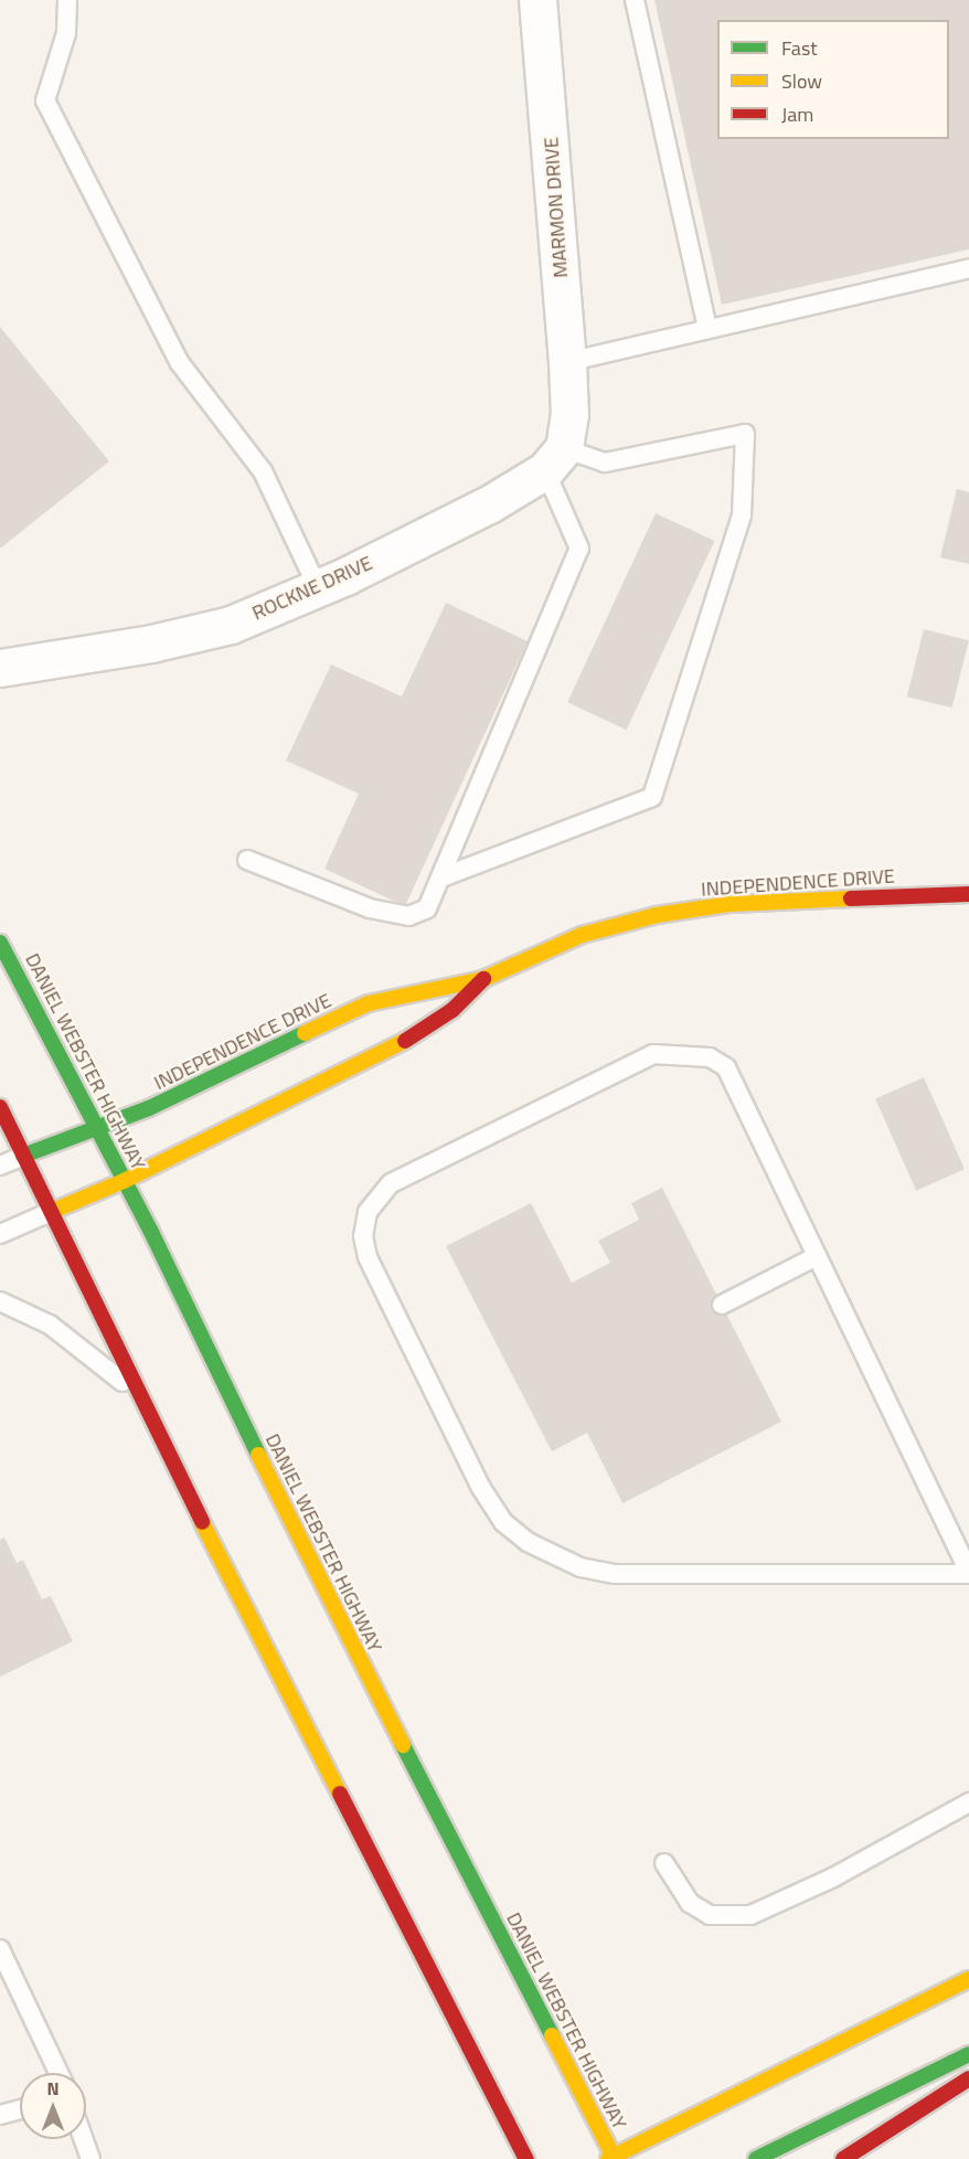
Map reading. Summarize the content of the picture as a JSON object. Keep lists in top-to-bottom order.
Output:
{
  "streets": {
    "main road": ["INDEPENDENCE DRIVE", "DANIEL WEBSTER HIGHWAY"],
    "street": ["MARMON DRIVE", "ROCKNE DRIVE"]
  },
  "crossings": [
    ["MARMON DRIVE", "ROCKNE DRIVE"],
    ["INDEPENDENCE DRIVE", "DANIEL WEBSTER HIGHWAY"]
  ],
  "legend": ["Fast", "Slow", "Jam"],
  "north": "top"
}
